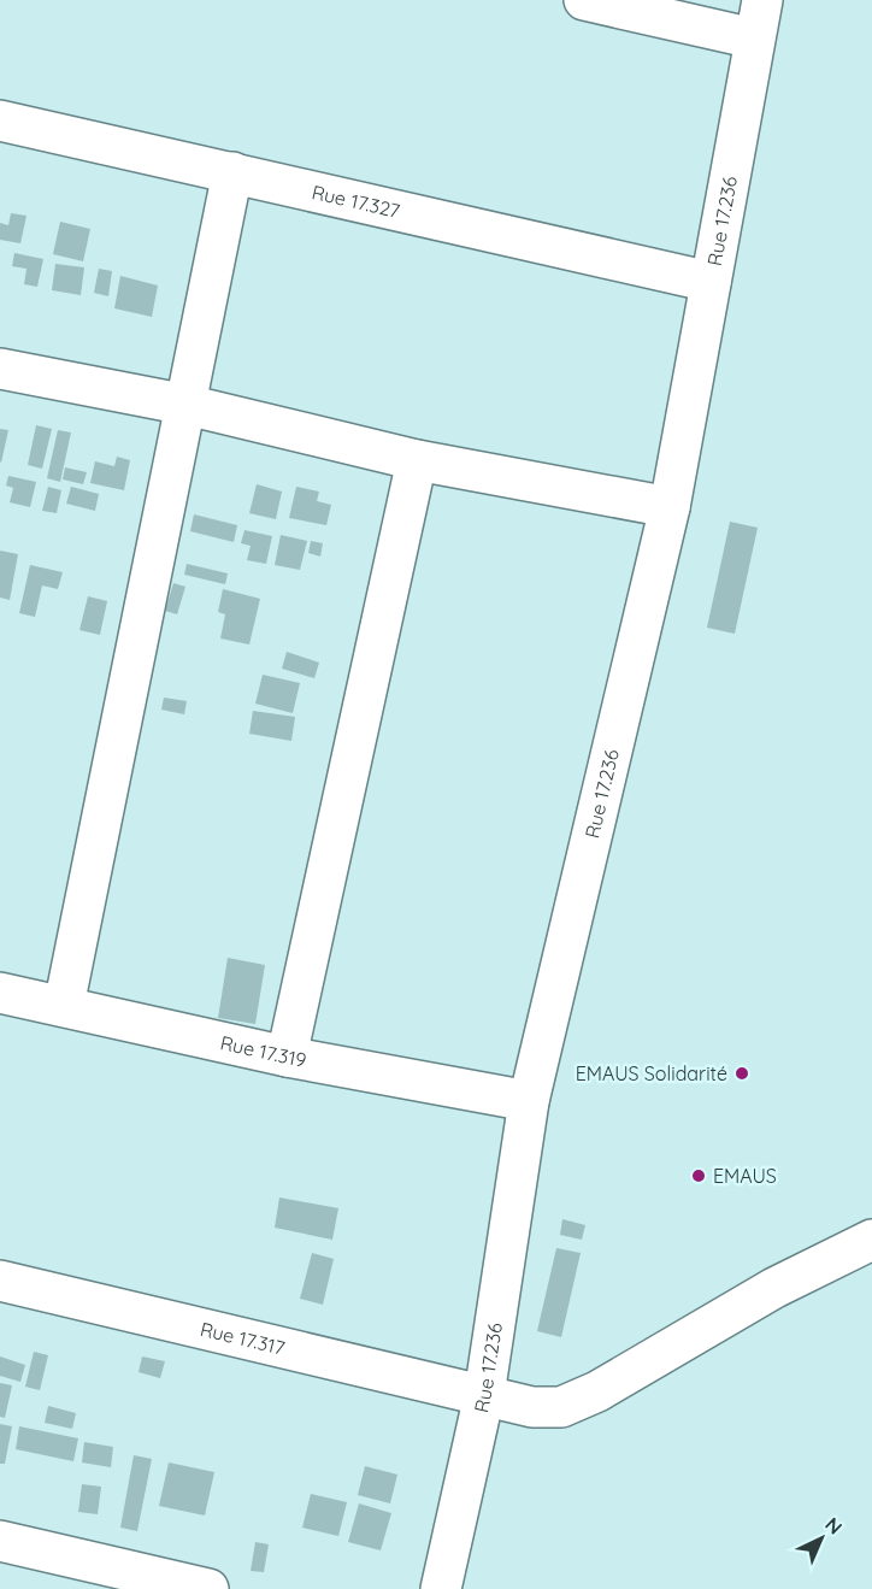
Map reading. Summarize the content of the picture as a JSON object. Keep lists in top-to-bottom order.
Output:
{
  "streets": {
    "street": [
      "Rue 17.327",
      "Rue 17.236",
      "Rue 17.319",
      "Rue 17.317"
    ]
  },
  "crossings": [
    ["Rue 17.327", "Rue 17.236"],
    ["Rue 17.236", "Rue 17.319"],
    ["Rue 17.236", "Rue 17.317"]
  ],
  "places": ["EMAUS Solidarité", "EMAUS"],
  "north": "top right"
}
